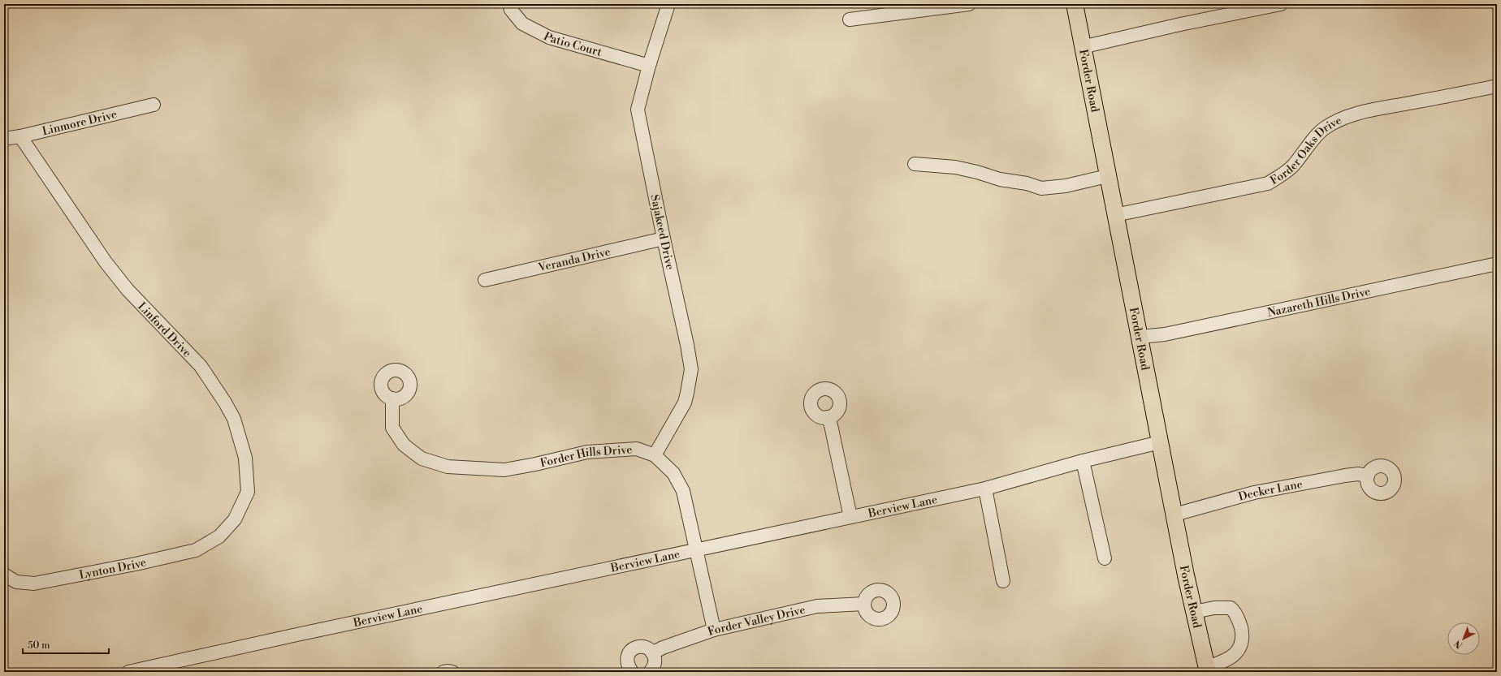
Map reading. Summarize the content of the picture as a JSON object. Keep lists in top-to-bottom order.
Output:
{
  "streets": {
    "main road": ["Forder Road"],
    "street": [
      "Patio Court",
      "Linmore Drive",
      "Forder Oaks Drive",
      "Sajakeed Drive",
      "Veranda Drive",
      "Nazareth Hills Drive",
      "Linford Drive",
      "Forder Hills Drive",
      "Decker Lane",
      "Berview Lane",
      "Lynton Drive",
      "Forder Valley Drive"
    ]
  },
  "crossings": [
    ["Patio Court", "Sajakeed Drive"],
    ["Forder Road", "Forder Oaks Drive"],
    ["Forder Road", "Nazareth Hills Drive"],
    ["Forder Road", "Decker Lane"],
    ["Forder Road", "Berview Lane"],
    ["Linmore Drive", "Linford Drive"],
    ["Sajakeed Drive", "Veranda Drive"],
    ["Sajakeed Drive", "Forder Hills Drive"],
    ["Linford Drive", "Lynton Drive"],
    ["Forder Hills Drive", "Berview Lane"],
    ["Forder Hills Drive", "Forder Valley Drive"]
  ],
  "scale_bar": "50 m",
  "north": "bottom left"
}
